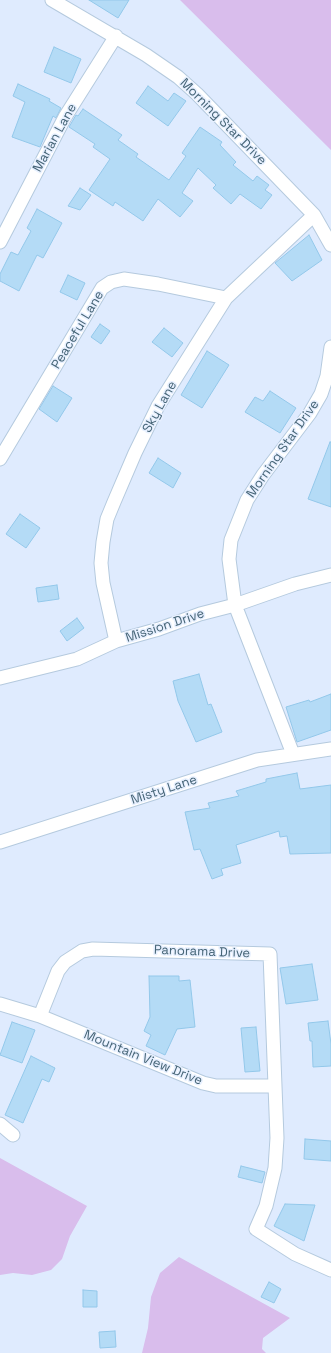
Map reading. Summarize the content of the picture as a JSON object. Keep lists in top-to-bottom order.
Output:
{
  "streets": {
    "street": [
      "Morning Star Drive",
      "Marian Lane",
      "Peaceful Lane",
      "Sky Lane",
      "Mission Drive",
      "Misty Lane",
      "Panorama Drive",
      "Mountain View Drive"
    ]
  },
  "crossings": [
    ["Morning Star Drive", "Marian Lane"],
    ["Morning Star Drive", "Sky Lane"],
    ["Morning Star Drive", "Mission Drive"],
    ["Morning Star Drive", "Misty Lane"],
    ["Peaceful Lane", "Sky Lane"],
    ["Sky Lane", "Mission Drive"],
    ["Panorama Drive", "Mountain View Drive"]
  ]
}
